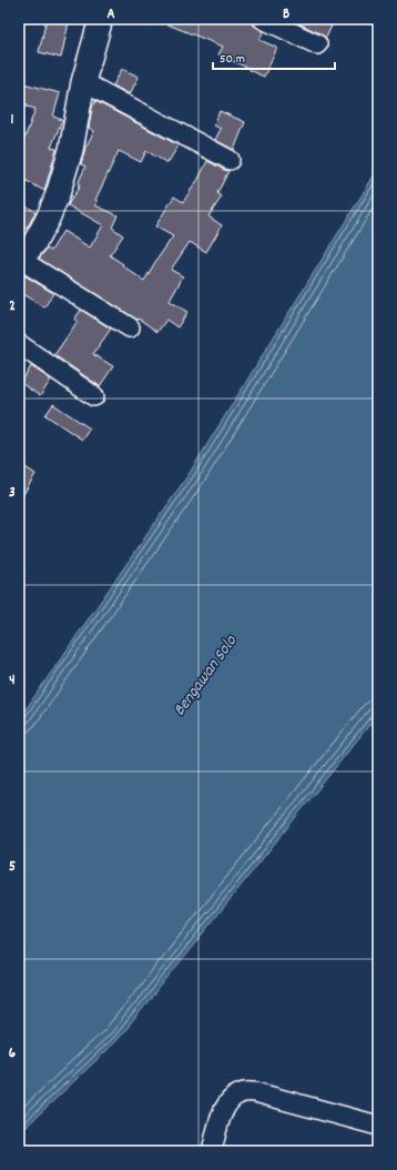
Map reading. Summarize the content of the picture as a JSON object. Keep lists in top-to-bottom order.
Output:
{
  "water": ["Bengawan Solo"],
  "scale_bar": "50 m",
  "grid": {
    "columns": ["A", "B"],
    "rows": [
      "1",
      "2",
      "3",
      "4",
      "5",
      "6"
    ]
  }
}
